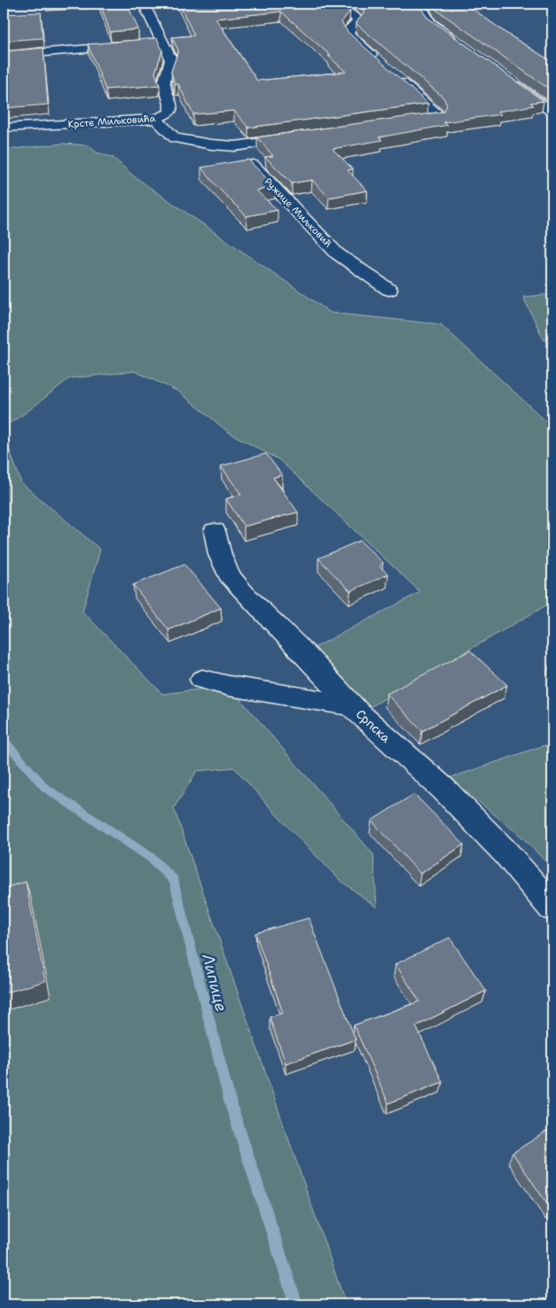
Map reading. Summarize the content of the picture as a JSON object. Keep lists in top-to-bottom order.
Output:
{
  "streets": {
    "street": ["Крсте Миљковића", "Ружице Миљковић", "Српска"]
  },
  "water": ["Липице"]
}
